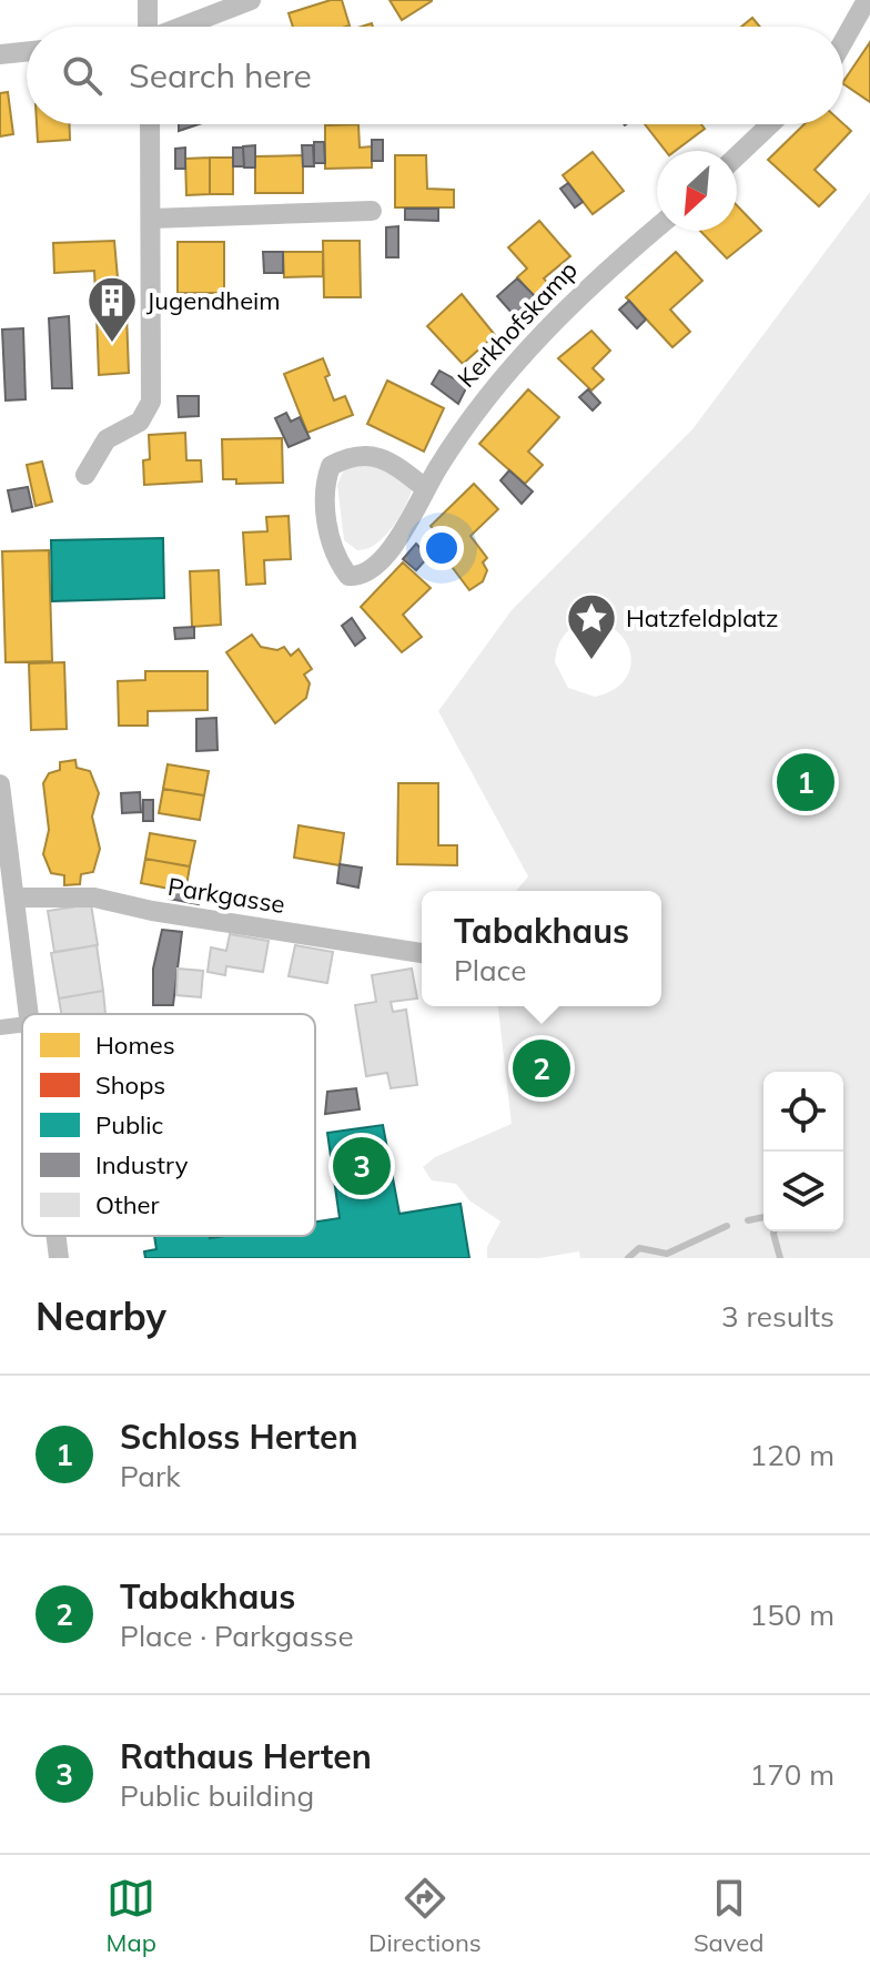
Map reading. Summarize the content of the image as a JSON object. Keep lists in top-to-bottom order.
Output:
{
  "streets": {
    "street": ["Kerkhofskamp", "Parkgasse"]
  },
  "places": {
    "building": ["Jugendheim"],
    "place": ["Hatzfeldplatz"]
  },
  "legend": [
    "Homes",
    "Shops",
    "Public",
    "Industry",
    "Other"
  ],
  "north": "bottom left",
  "page": {
    "search": "Search here",
    "pins": ["1", "2", "3"],
    "popup": ["Tabakhaus", "Place"],
    "heading": ["Nearby", "3 results"],
    "list": [
      {
        "mark": "1",
        "name": "Schloss Herten",
        "note": "Park",
        "value": "120 m"
      },
      {
        "mark": "2",
        "name": "Tabakhaus",
        "note": "Place · Parkgasse",
        "value": "150 m"
      },
      {
        "mark": "3",
        "name": "Rathaus Herten",
        "note": "Public building",
        "value": "170 m"
      }
    ],
    "nav": ["Map", "Directions", "Saved"]
  }
}
